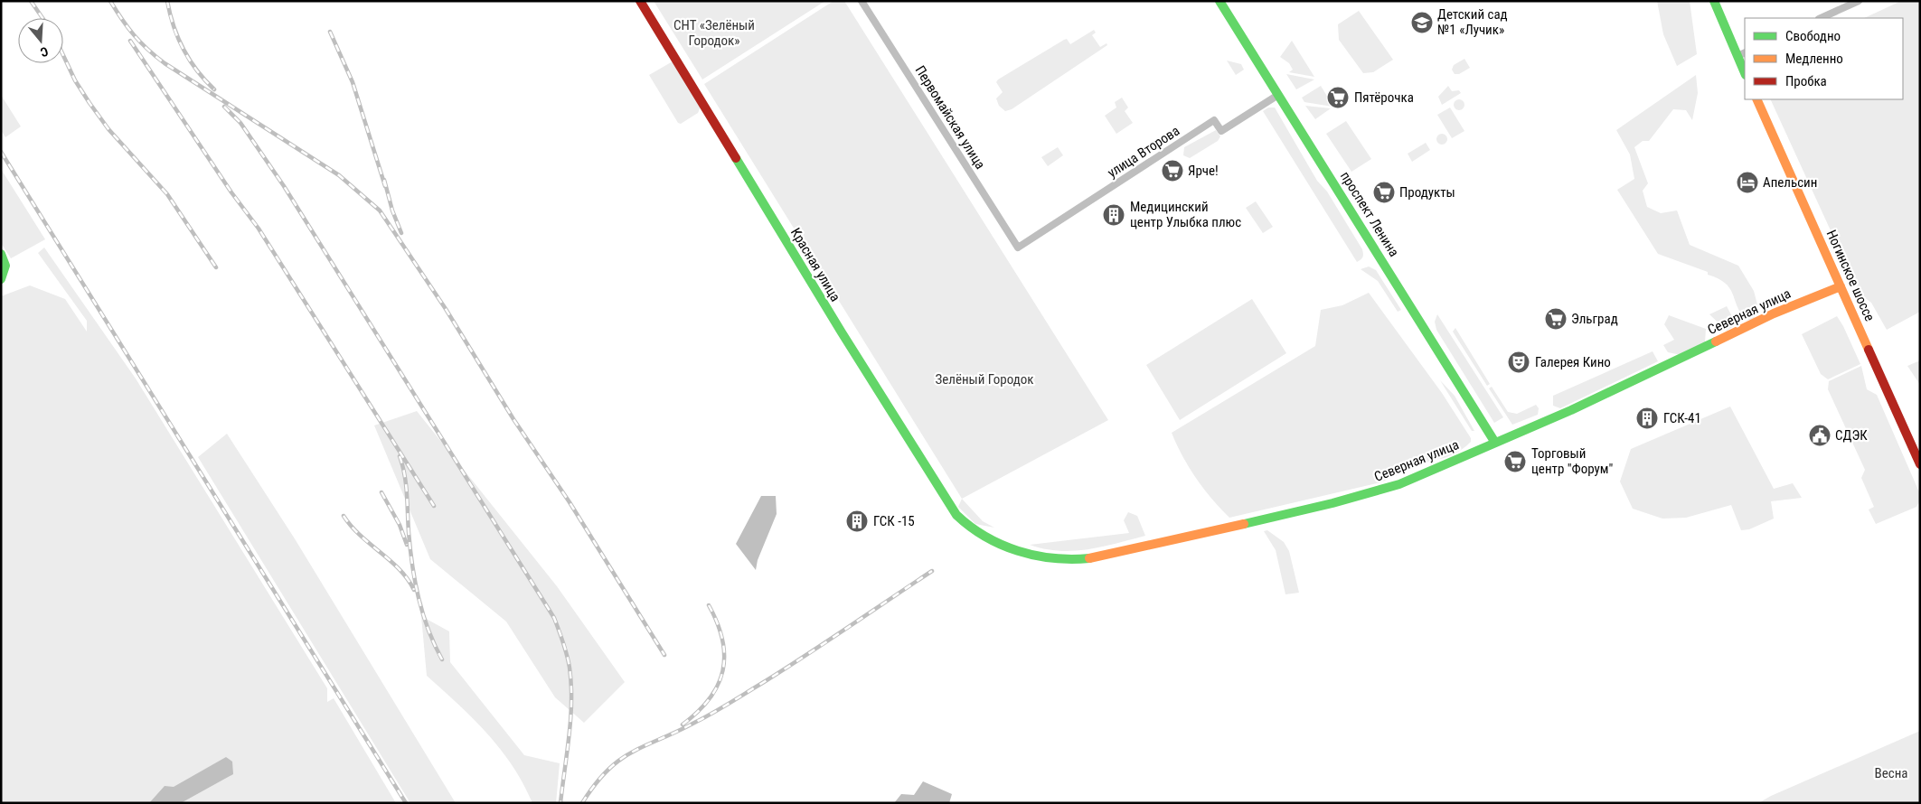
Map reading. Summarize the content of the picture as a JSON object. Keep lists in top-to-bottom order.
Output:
{
  "streets": {
    "main road": [
      "проспект Ленина",
      "Красная улица",
      "Ногинское шоссе",
      "Северная улица"
    ],
    "street": ["Первомайская улица", "улица Второва"]
  },
  "crossings": [
    ["Первомайская улица", "улица Второва"],
    ["улица Второва", "проспект Ленина"],
    ["проспект Ленина", "Северная улица"],
    ["Красная улица", "Северная улица"],
    ["Ногинское шоссе", "Северная улица"]
  ],
  "parks": ["СНТ «Зелёный Городок»", "Зелёный Городок", "Весна"],
  "places": {
    "school or university": ["Детский сад №1 «Лучик»"],
    "supermarket": [
      "Пятёрочка",
      "Ярче!",
      "Продукты",
      "Эльград",
      "Торговый центр \"Форум\""
    ],
    "hotel": ["Апельсин"],
    "building": ["Медицинский центр Улыбка плюс", "ГСК-41", "ГСК -15"],
    "theatre": ["Галерея Кино"],
    "public building": ["СДЭК"]
  },
  "legend": ["Свободно", "Медленно", "Пробка"],
  "north": "bottom"
}
